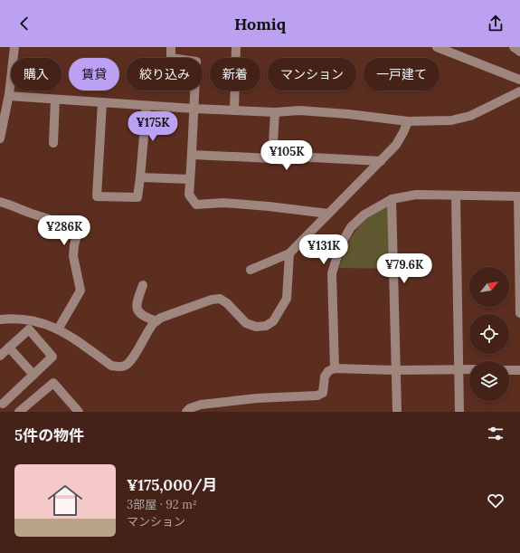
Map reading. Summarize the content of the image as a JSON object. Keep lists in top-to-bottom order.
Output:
{
  "north": "top right",
  "page": {
    "header": "Homiq",
    "chip": [
      "購入",
      "賃貸",
      "絞り込み",
      "新着",
      "マンション",
      "一戸建て"
    ],
    "price": [
      "¥175K",
      "¥105K",
      "¥286K",
      "¥131K",
      "¥79.6K"
    ],
    "heading": "5件の物件",
    "list": [
      {
        "name": "¥175,000/月",
        "note": "3部屋 · 92 m² · マンション"
      }
    ]
  }
}
